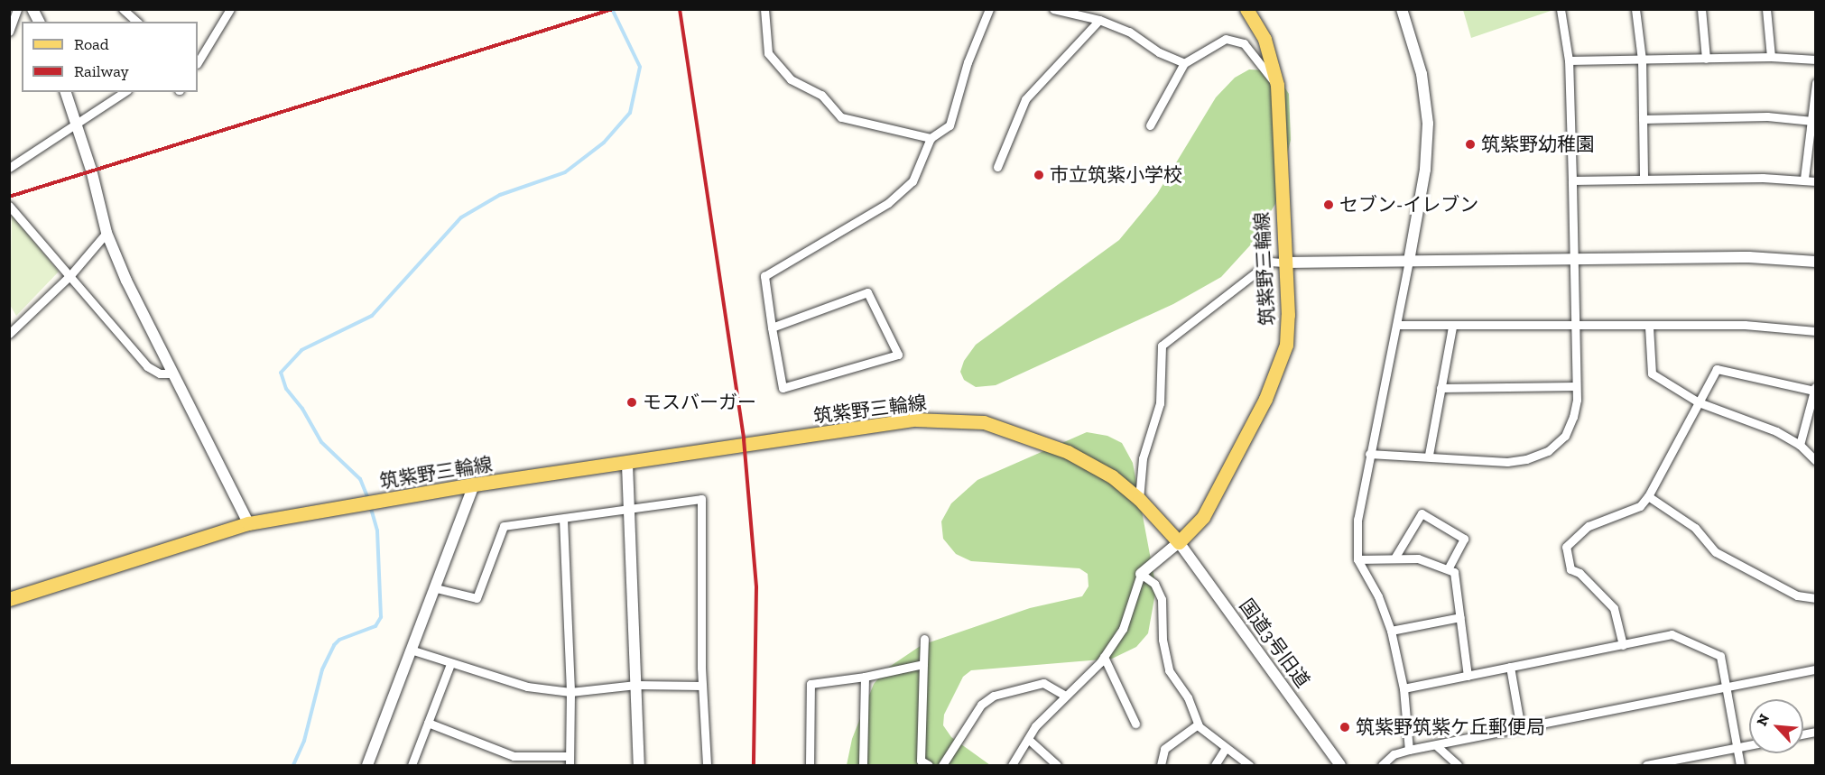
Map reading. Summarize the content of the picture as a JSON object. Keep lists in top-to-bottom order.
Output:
{
  "streets": {
    "main road": ["筑紫野三輪線"],
    "street": ["国道3号旧道"]
  },
  "crossings": [
    ["筑紫野三輪線", "国道3号旧道"]
  ],
  "places": [
    "筑紫野幼稚園",
    "市立筑紫小学校",
    "セブン-イレブン",
    "モスバーガー",
    "筑紫野筑紫ケ丘郵便局"
  ],
  "legend": ["Road", "Railway"],
  "north": "top left"
}
